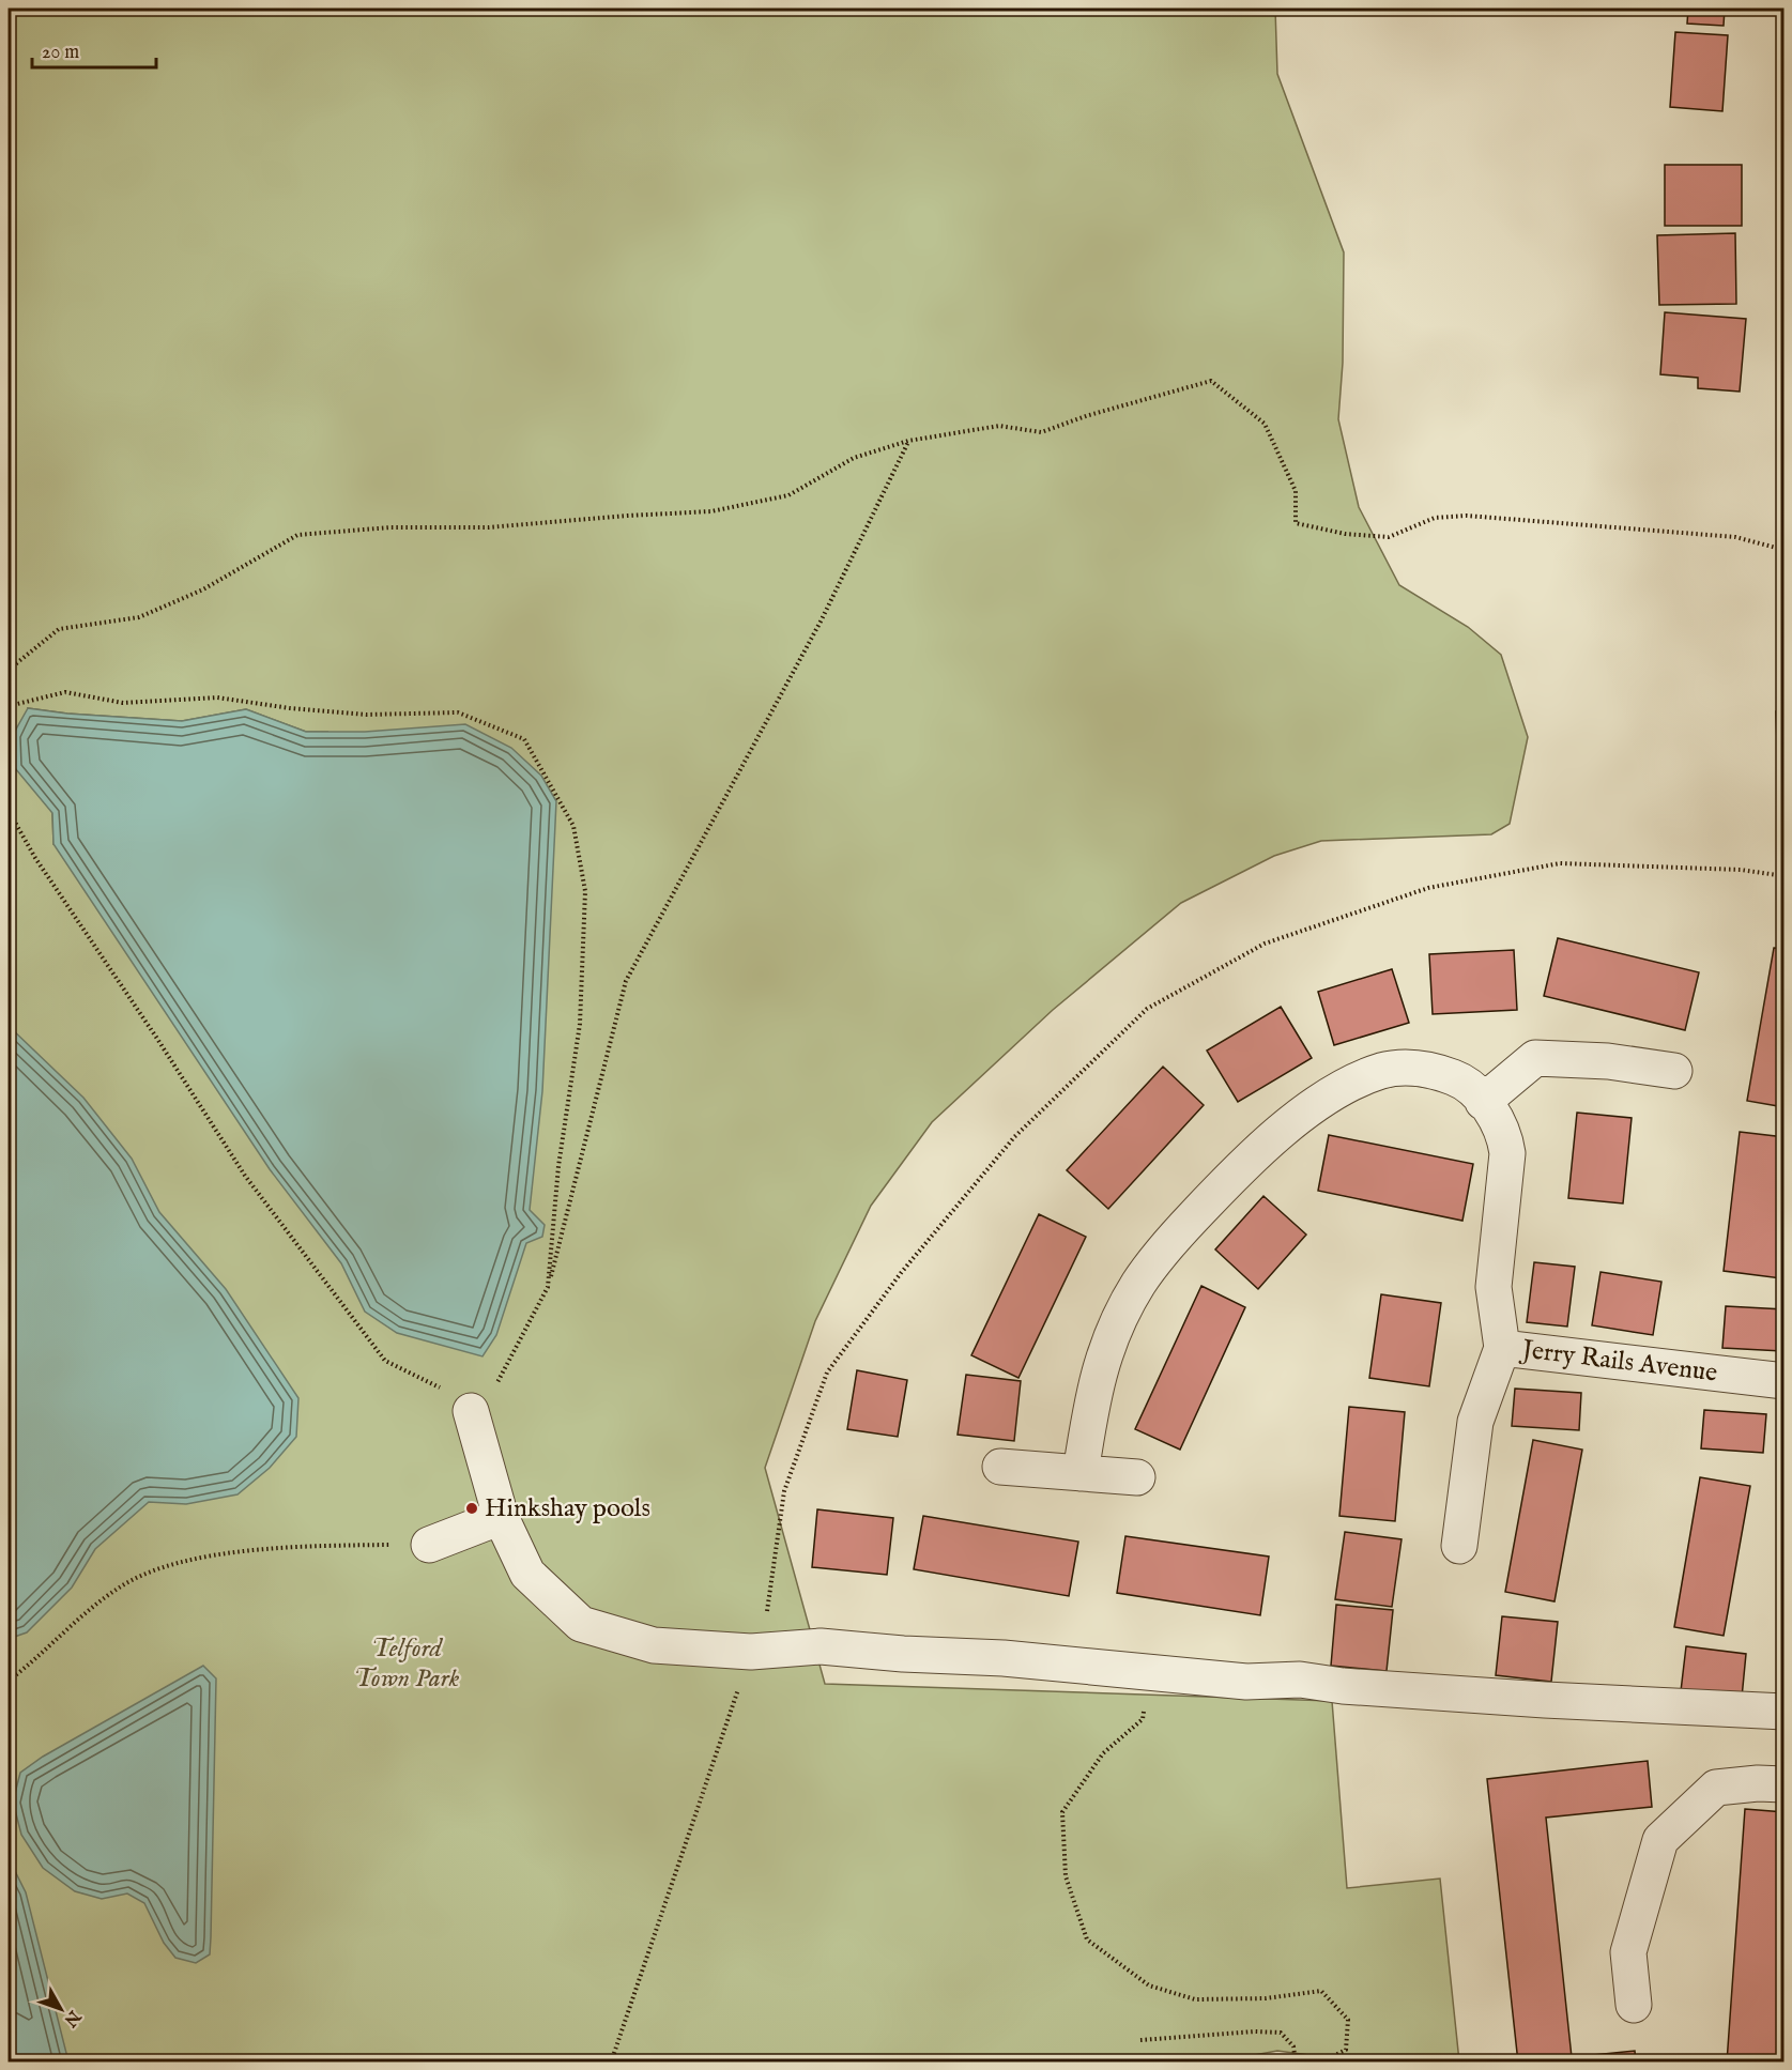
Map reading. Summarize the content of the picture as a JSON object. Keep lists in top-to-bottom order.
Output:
{
  "streets": {
    "street": ["Jerry Rails Avenue"]
  },
  "parks": ["Telford Town Park"],
  "places": ["Hinkshay pools"],
  "scale_bar": "20 m",
  "north": "bottom right"
}
